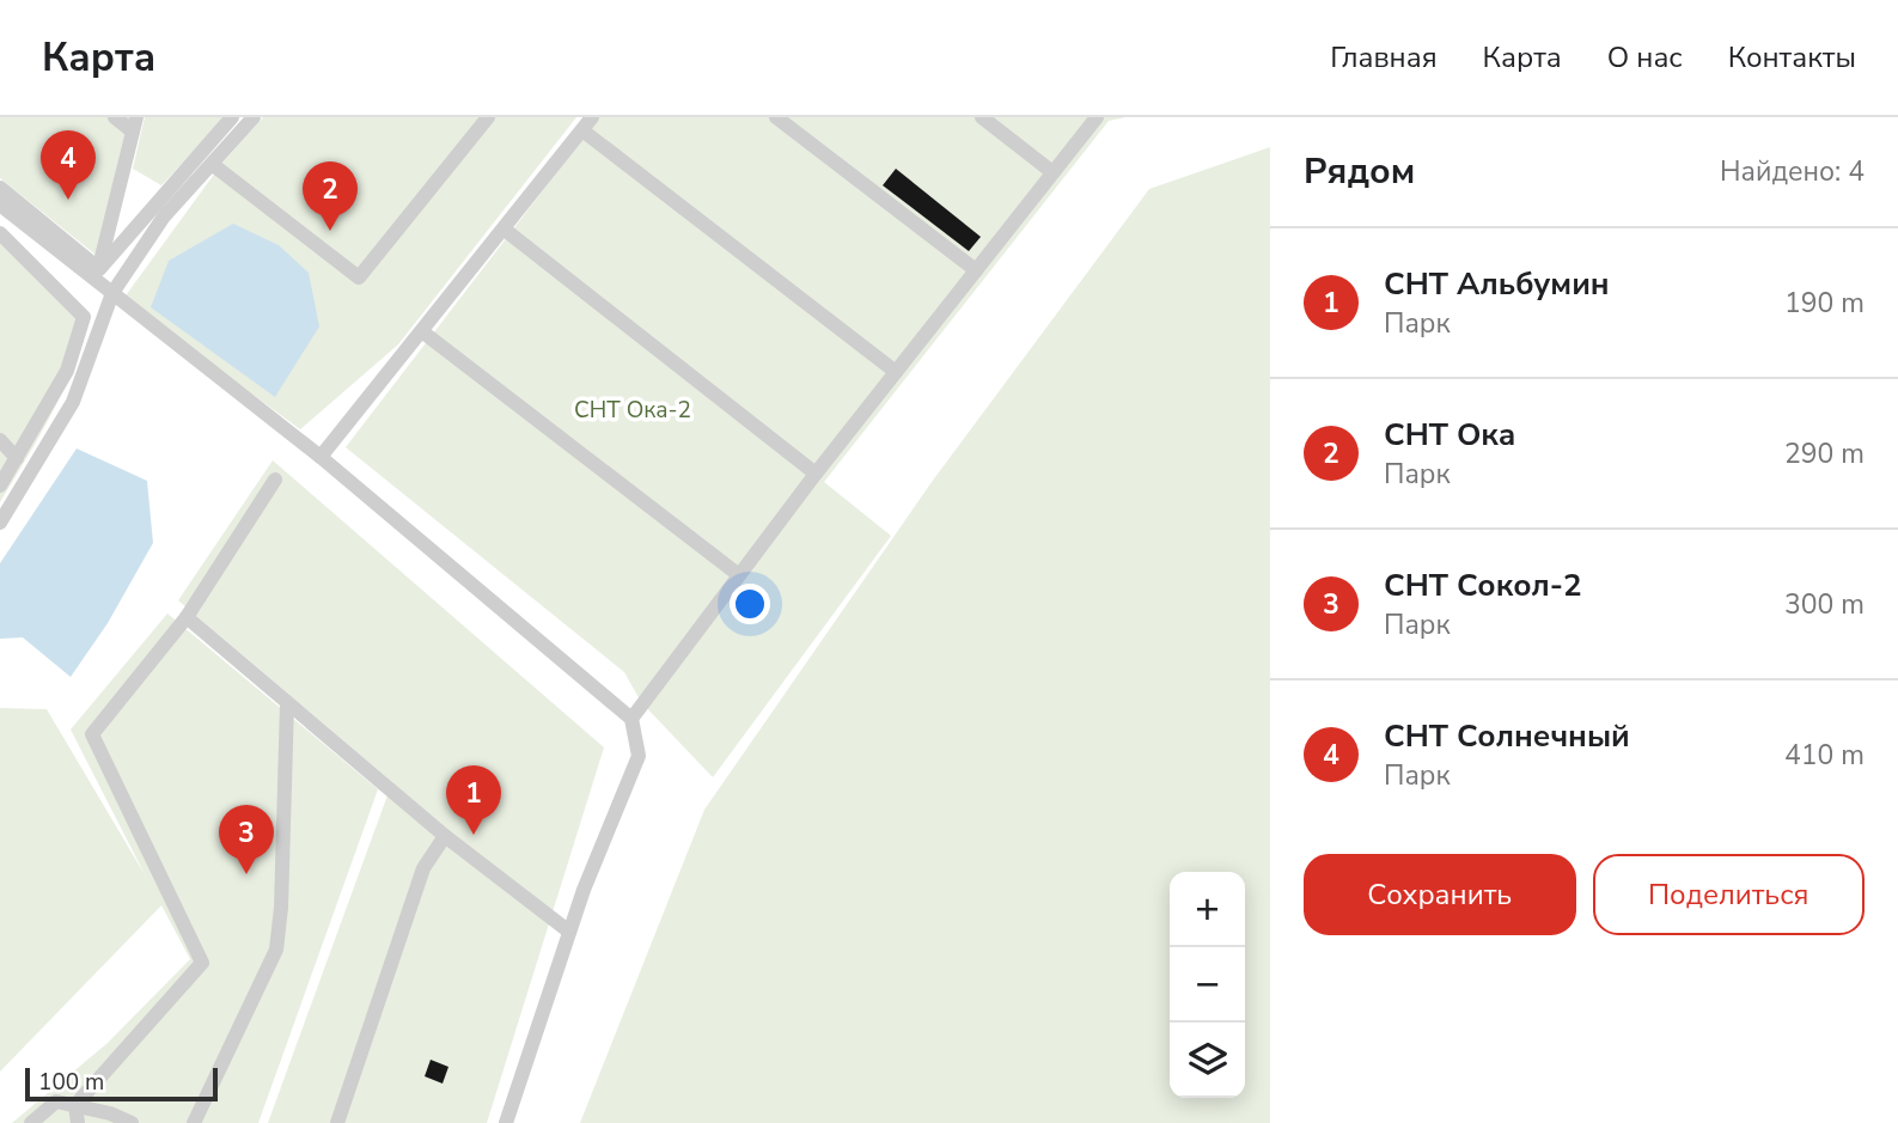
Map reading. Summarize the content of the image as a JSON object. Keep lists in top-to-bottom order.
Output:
{
  "parks": ["СНТ Ока-2"],
  "scale_bar": "100 m",
  "page": {
    "header": "Карта",
    "nav": [
      "Главная",
      "Карта",
      "О нас",
      "Контакты"
    ],
    "heading": ["Рядом", "Найдено: 4"],
    "pins": [
      "4",
      "2",
      "1",
      "3"
    ],
    "list": [
      {
        "mark": "1",
        "name": "СНТ Альбумин",
        "note": "Парк",
        "value": "190 m"
      },
      {
        "mark": "2",
        "name": "СНТ Ока",
        "note": "Парк",
        "value": "290 m"
      },
      {
        "mark": "3",
        "name": "СНТ Сокол-2",
        "note": "Парк",
        "value": "300 m"
      },
      {
        "mark": "4",
        "name": "СНТ Солнечный",
        "note": "Парк",
        "value": "410 m"
      }
    ],
    "buttons": ["Сохранить", "Поделиться"],
    "map_buttons": ["+", "−"],
    "scale": "100 m"
  }
}
